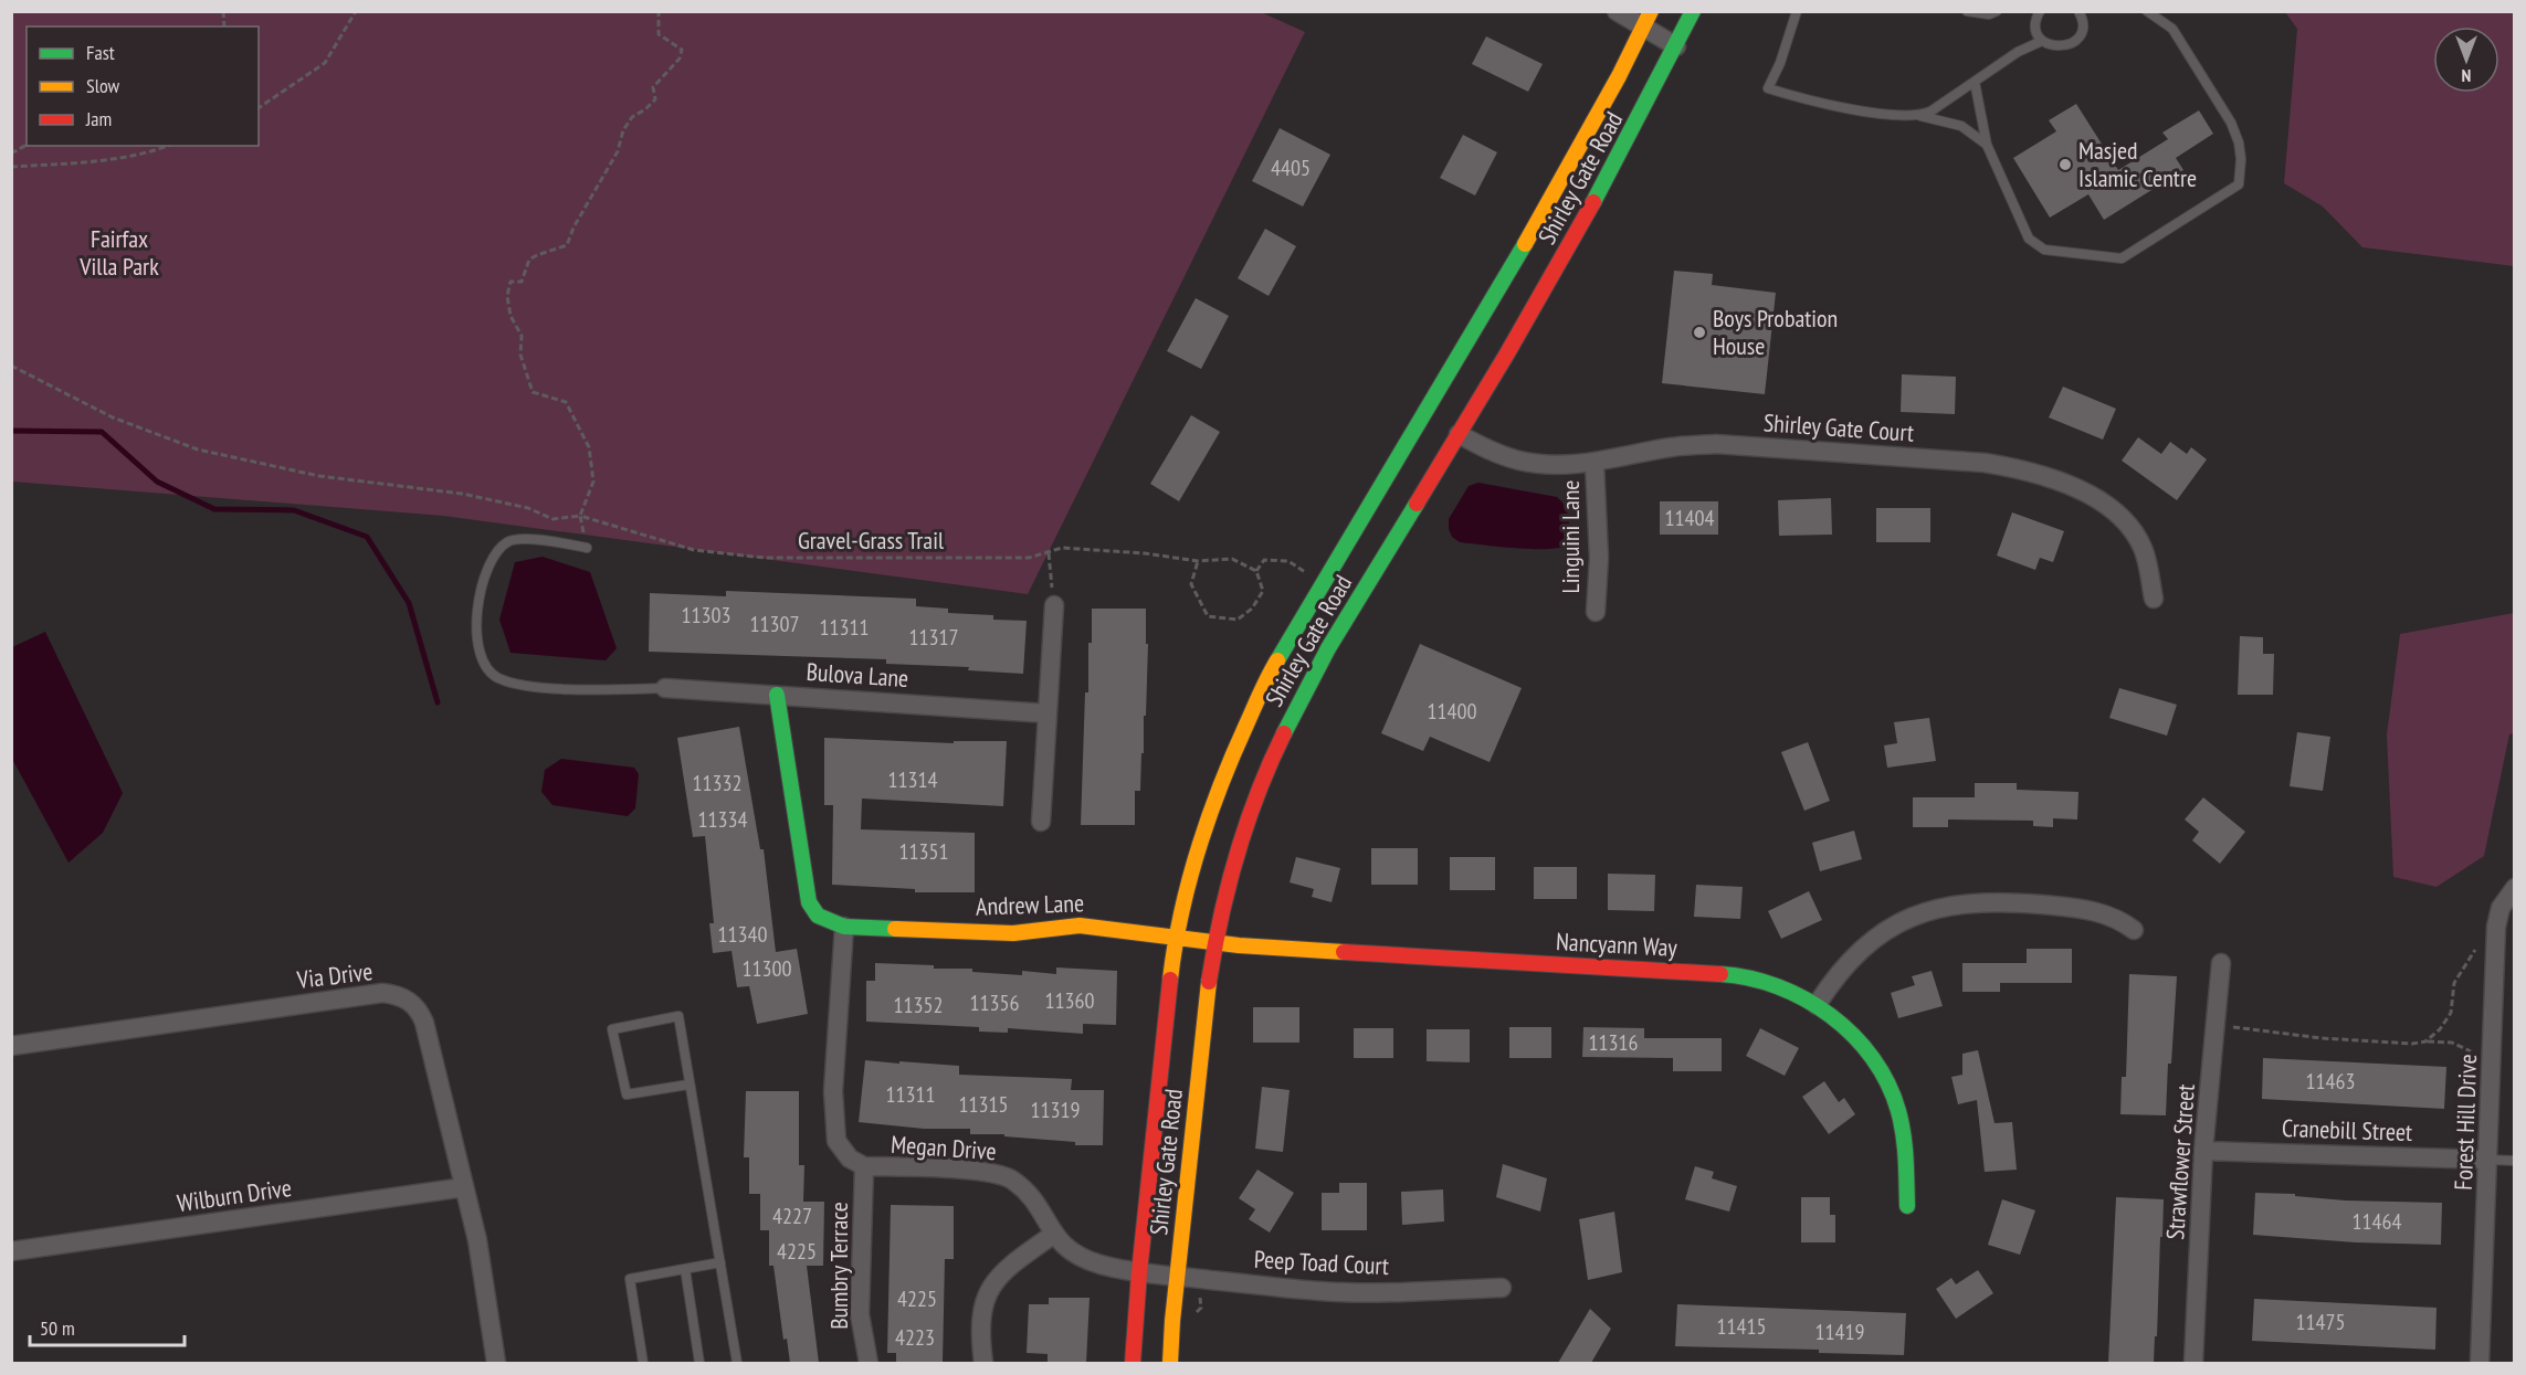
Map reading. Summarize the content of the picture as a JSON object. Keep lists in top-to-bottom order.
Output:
{
  "streets": {
    "main road": ["Shirley Gate Road", "Andrew Lane", "Nancyann Way"],
    "street": [
      "Shirley Gate Court",
      "Linguini Lane",
      "Bulova Lane",
      "Via Drive",
      "Forest Hill Drive",
      "Cranebill Street",
      "Megan Drive",
      "Strawflower Street",
      "Wilburn Drive",
      "Peep Toad Court",
      "Bumbry Terrace"
    ],
    "path": ["Gravel-Grass Trail"]
  },
  "crossings": [
    ["Shirley Gate Road", "Shirley Gate Court"],
    ["Shirley Gate Road", "Andrew Lane"],
    ["Shirley Gate Road", "Nancyann Way"],
    ["Shirley Gate Road", "Megan Drive"],
    ["Shirley Gate Road", "Peep Toad Court"],
    ["Shirley Gate Court", "Linguini Lane"],
    ["Bulova Lane", "Andrew Lane"],
    ["Andrew Lane", "Nancyann Way"],
    ["Via Drive", "Wilburn Drive"],
    ["Forest Hill Drive", "Cranebill Street"],
    ["Cranebill Street", "Strawflower Street"],
    ["Megan Drive", "Peep Toad Court"],
    ["Megan Drive", "Bumbry Terrace"]
  ],
  "parks": ["Fairfax Villa Park"],
  "places": ["Masjed Islamic Centre", "Boys Probation House"],
  "house_numbers": [
    "4405",
    "11404",
    "11303",
    "11307",
    "11311",
    "11317",
    "11400",
    "11314",
    "11332",
    "11334",
    "11351",
    "11340",
    "11300",
    "11360",
    "11356",
    "11352",
    "11316",
    "11463",
    "11311",
    "11315",
    "11319",
    "4227",
    "11464",
    "4225",
    "4225",
    "11475",
    "11415",
    "11419",
    "4223"
  ],
  "legend": ["Fast", "Slow", "Jam"],
  "scale_bar": "50 m",
  "north": "bottom"
}
